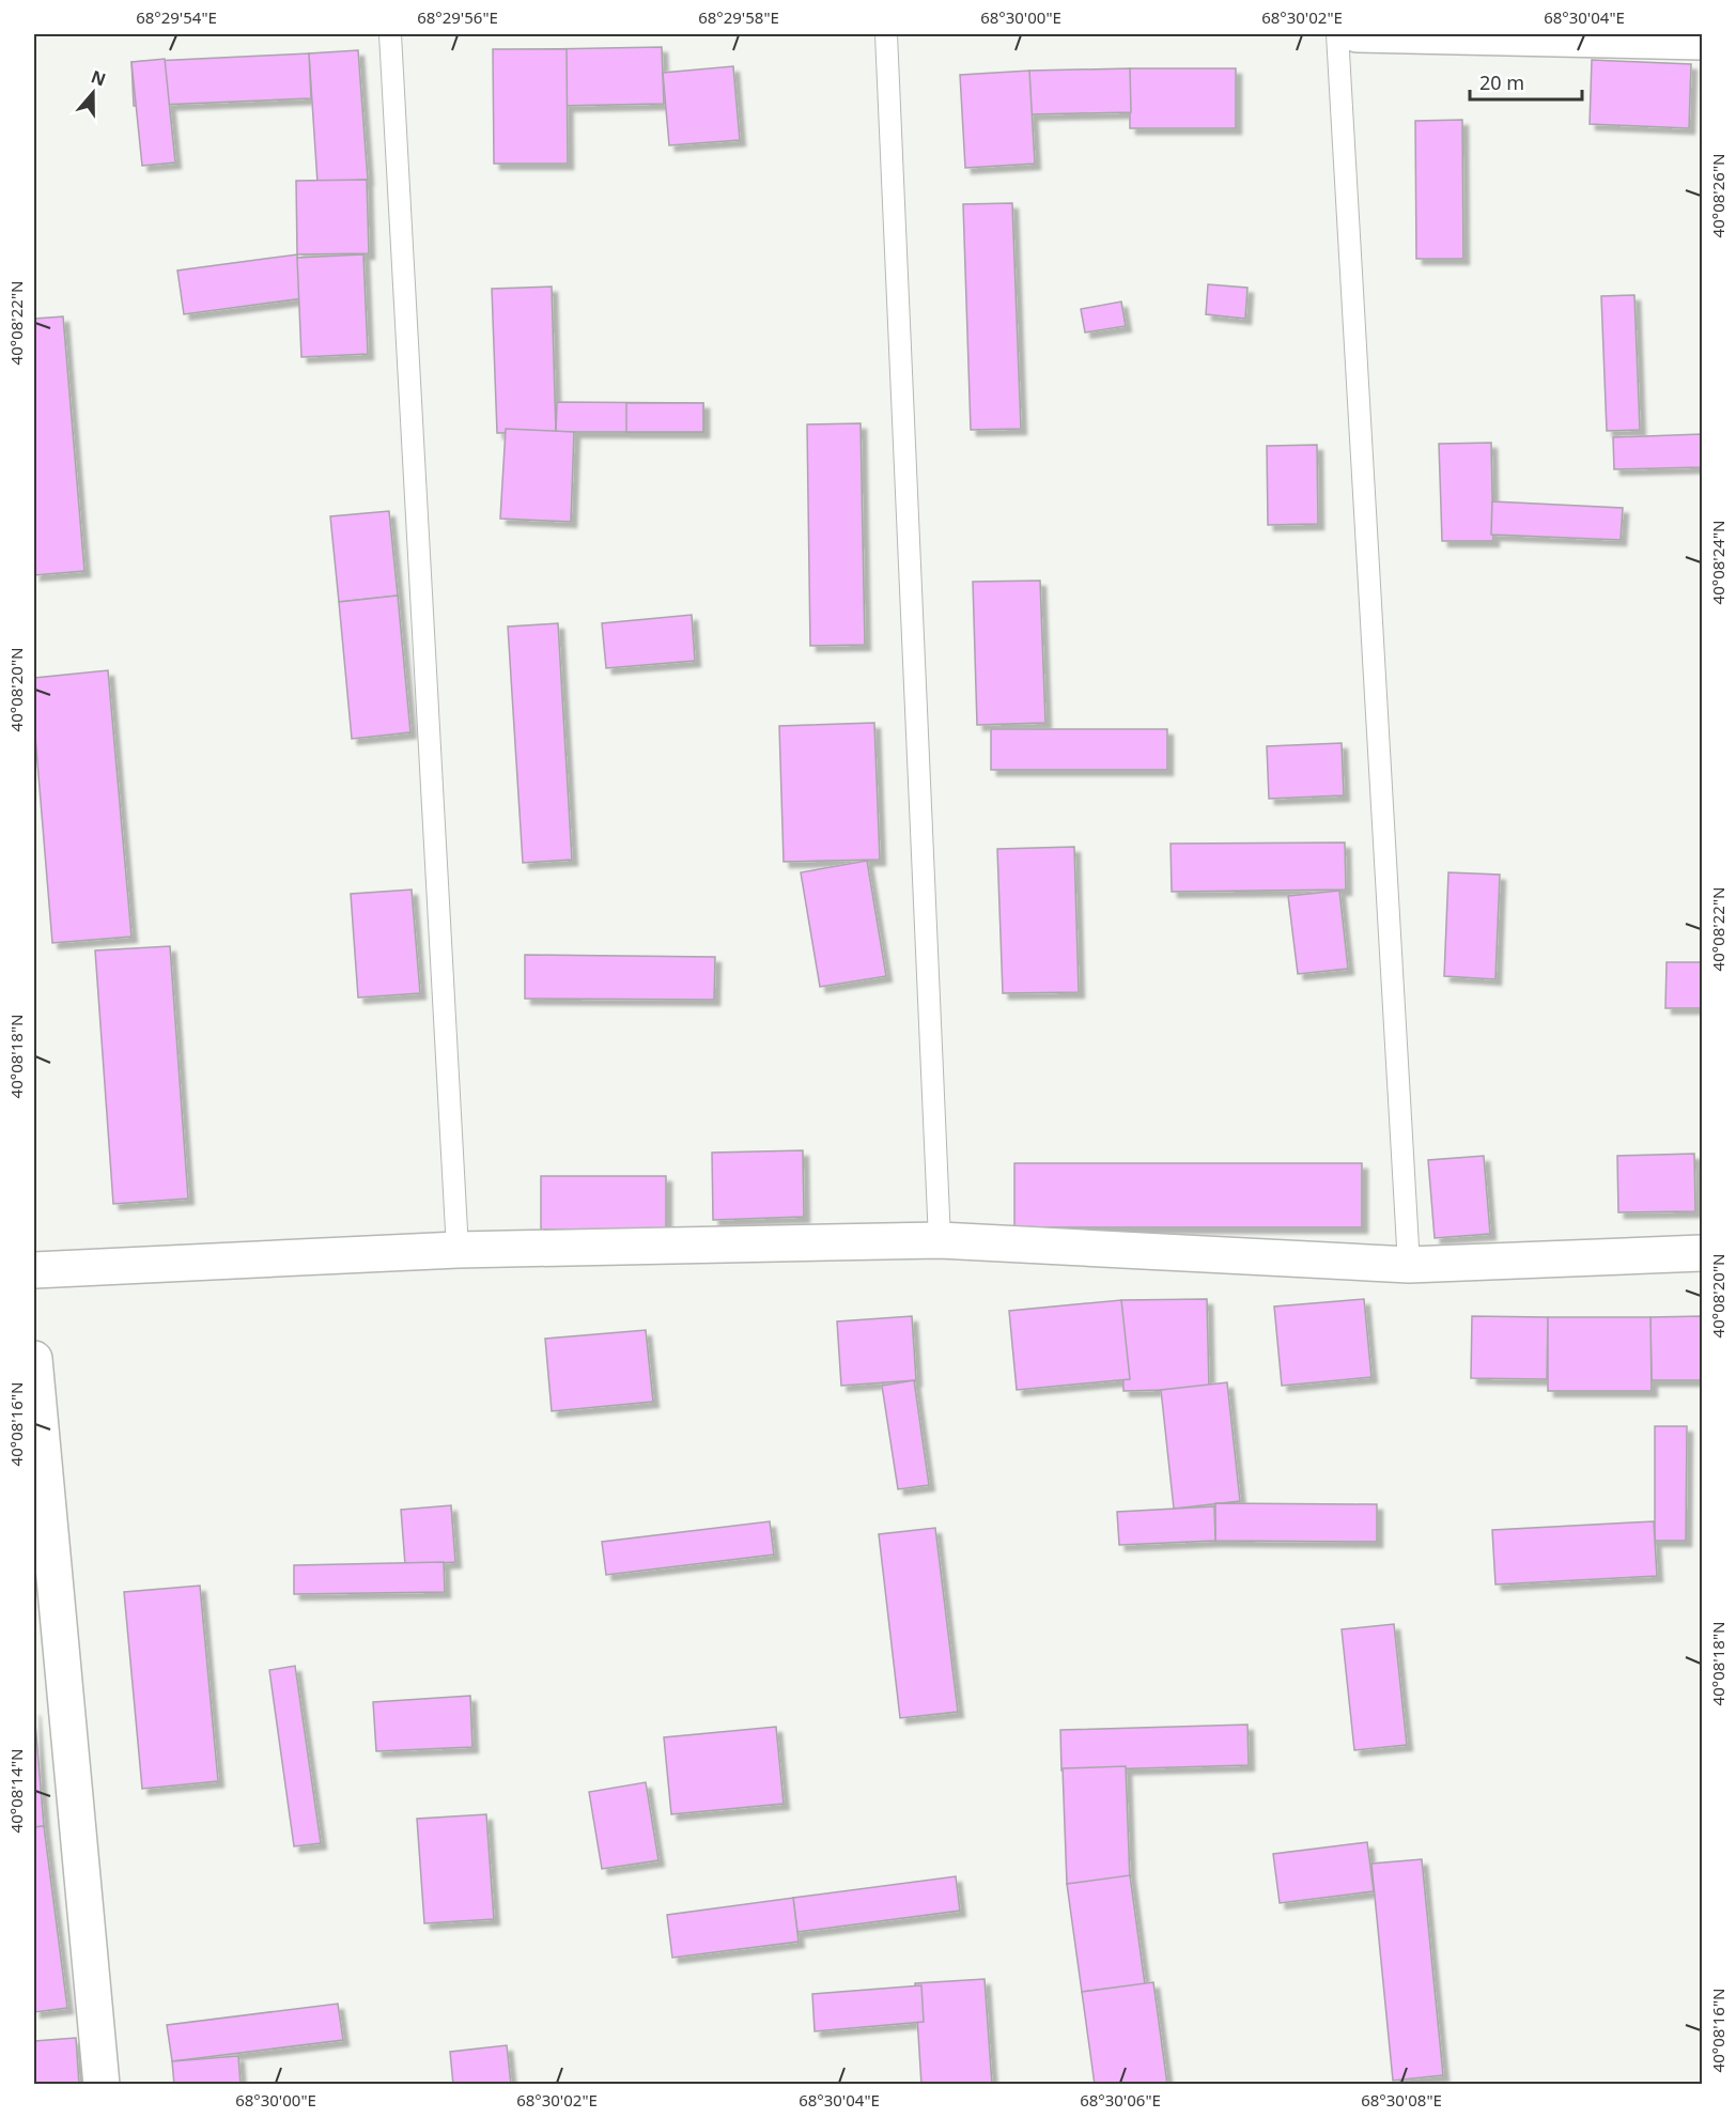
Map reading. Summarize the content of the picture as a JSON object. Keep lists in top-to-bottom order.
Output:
{
  "scale_bar": "20 m",
  "north": "top",
  "coordinates": [
    "68°29'54\"E",
    "68°29'56\"E",
    "68°29'58\"E",
    "68°30'00\"E",
    "68°30'02\"E",
    "68°30'04\"E",
    "40°08'26\"N",
    "40°08'22\"N",
    "40°08'24\"N",
    "40°08'20\"N",
    "40°08'18\"N",
    "40°08'16\"N",
    "40°08'14\"N",
    "68°30'06\"E",
    "68°30'08\"E"
  ]
}
